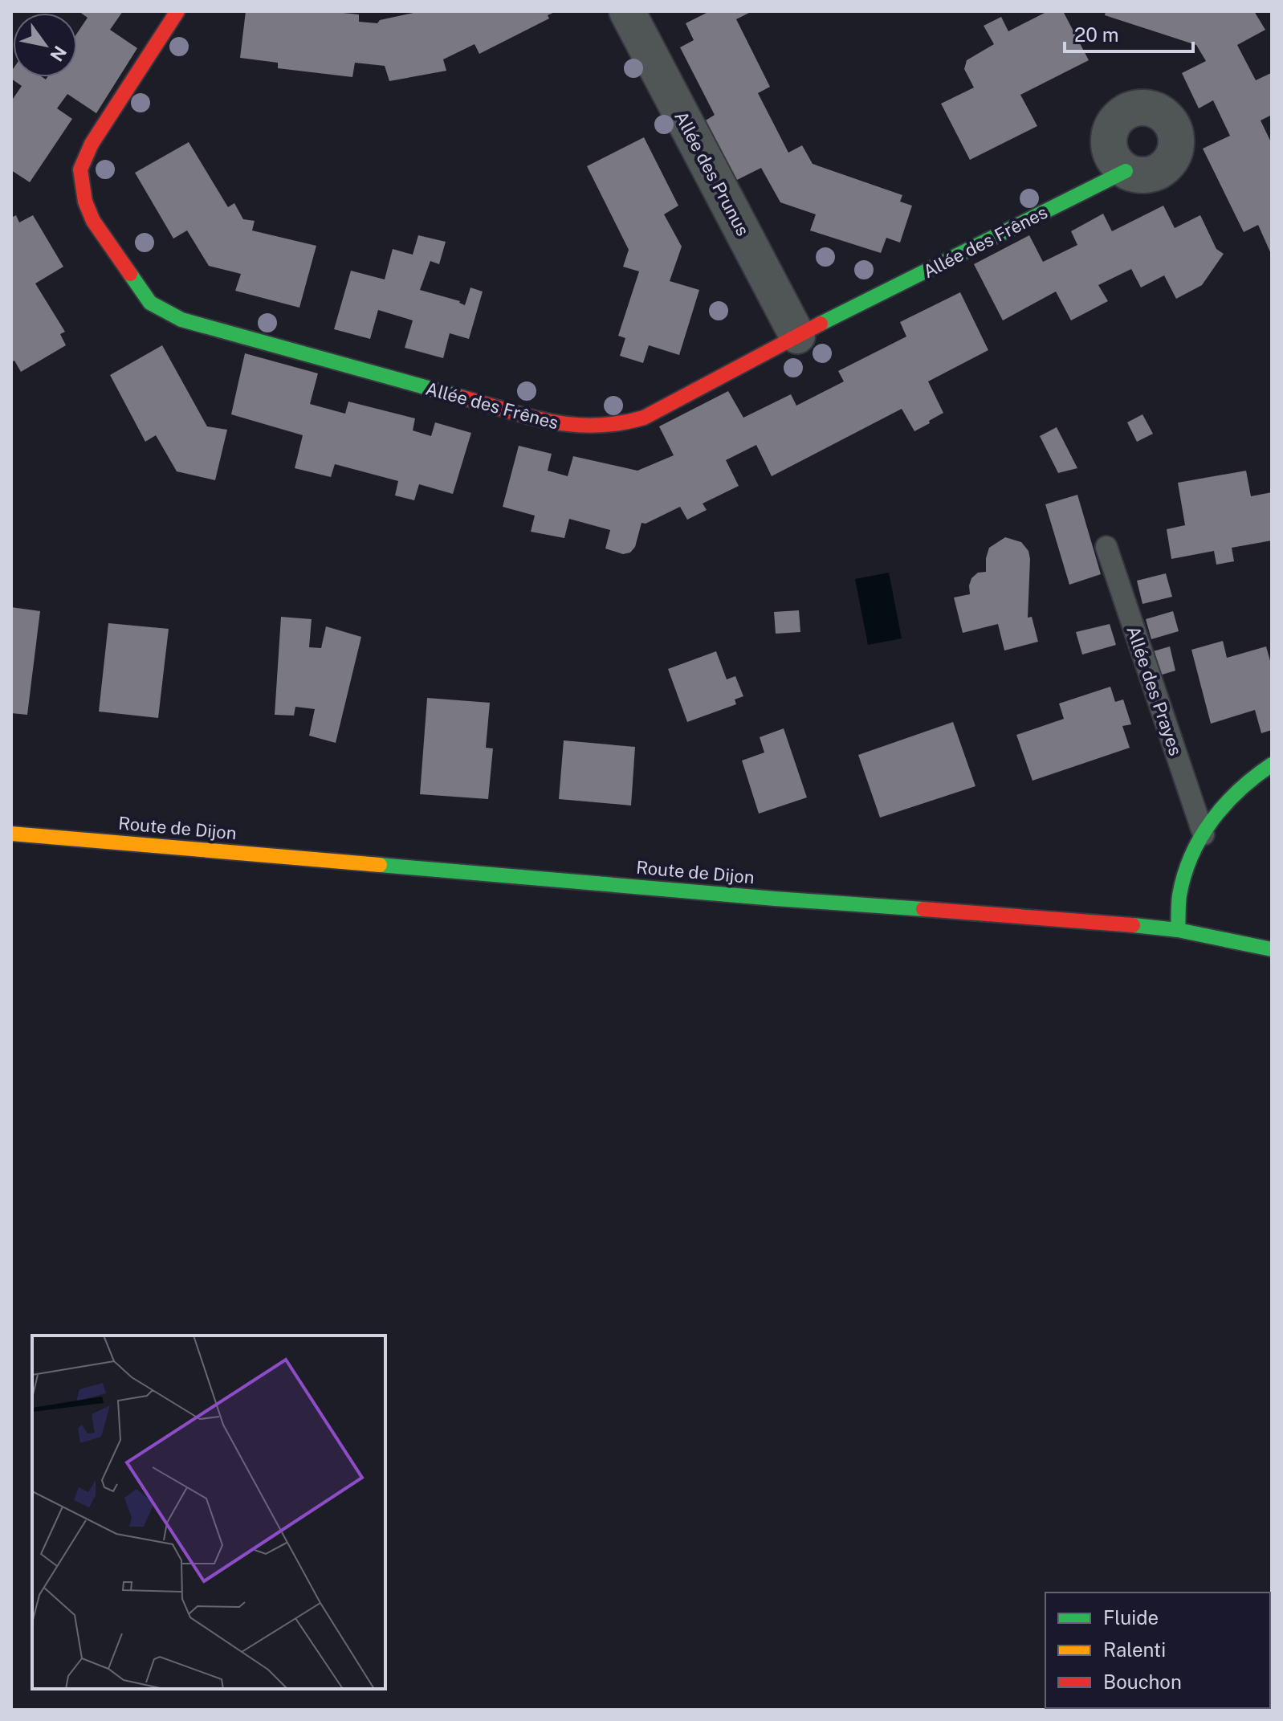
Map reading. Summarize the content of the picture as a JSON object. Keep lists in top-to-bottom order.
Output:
{
  "streets": {
    "street": ["Allée des Prunus", "Allée des Frênes", "Route de Dijon"],
    "lane": ["Allée des Prayes"]
  },
  "crossings": [
    ["Allée des Prunus", "Allée des Frênes"]
  ],
  "legend": ["Fluide", "Ralenti", "Bouchon"],
  "scale_bar": "20 m",
  "north": "bottom right"
}
